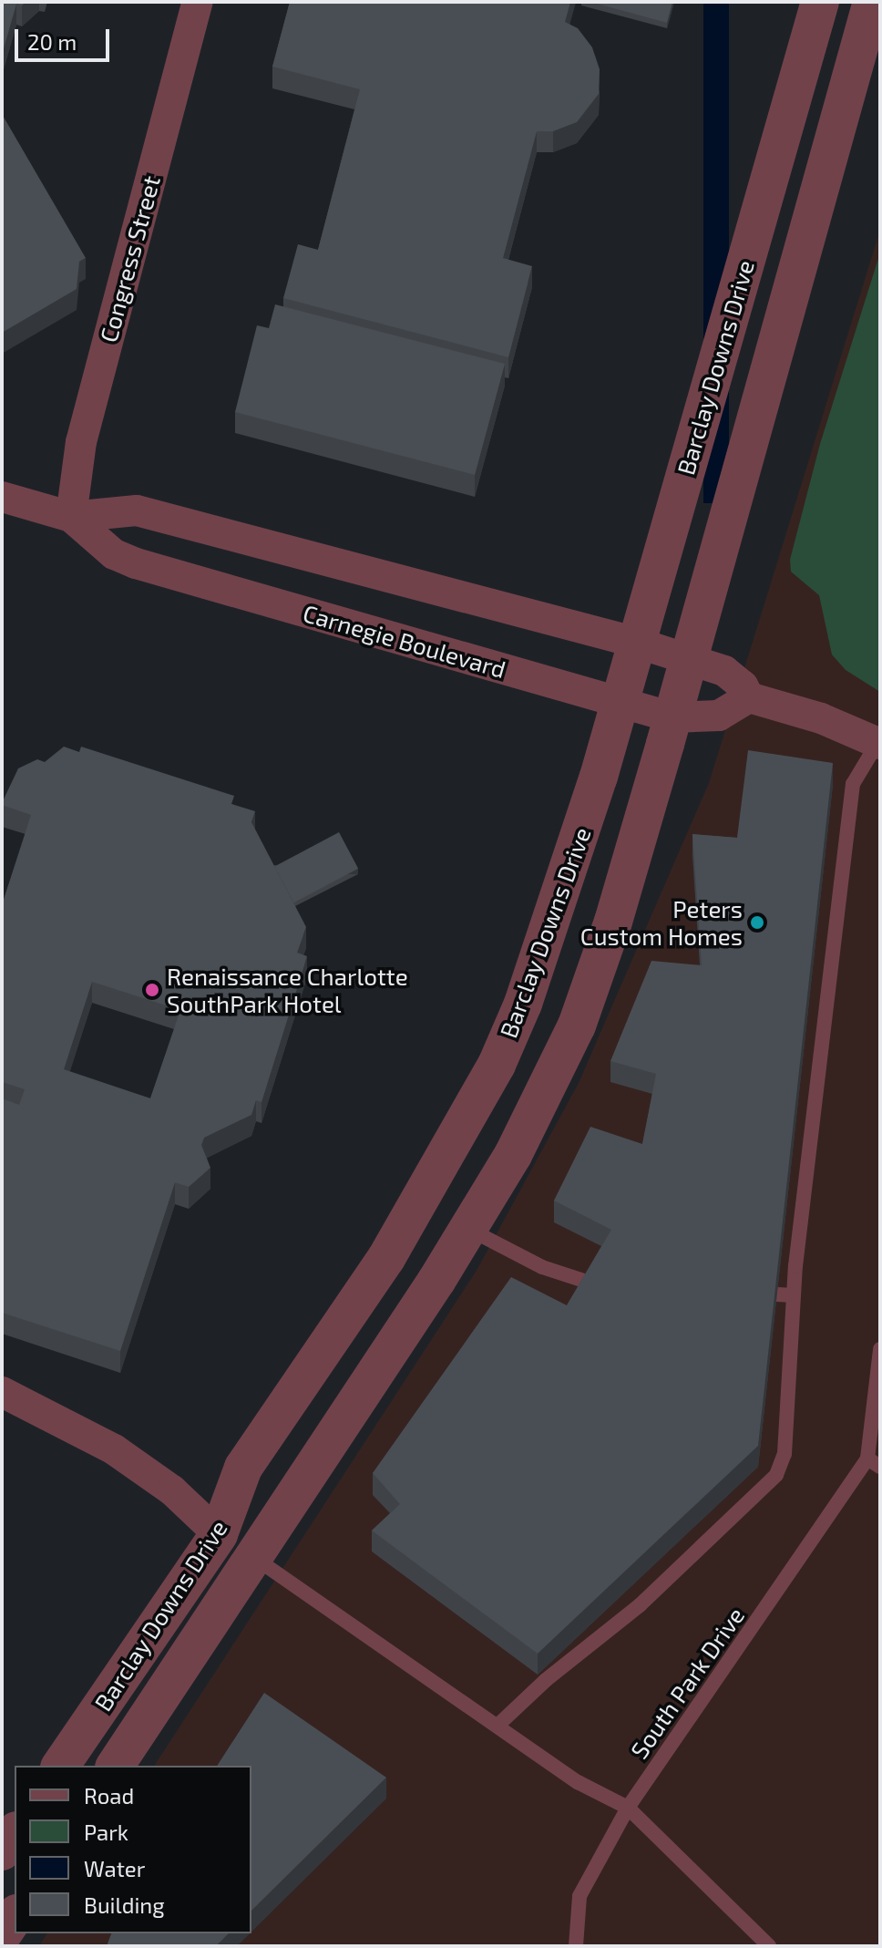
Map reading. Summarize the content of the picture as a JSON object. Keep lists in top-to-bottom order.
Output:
{
  "streets": {
    "street": ["Congress Street", "Barclay Downs Drive", "Carnegie Boulevard"],
    "lane": ["South Park Drive"]
  },
  "crossings": [
    ["Congress Street", "Carnegie Boulevard"],
    ["Barclay Downs Drive", "Carnegie Boulevard"]
  ],
  "places": ["Peters Custom Homes", "Renaissance Charlotte SouthPark Hotel"],
  "legend": [
    "Road",
    "Park",
    "Water",
    "Building"
  ],
  "scale_bar": "20 m"
}
